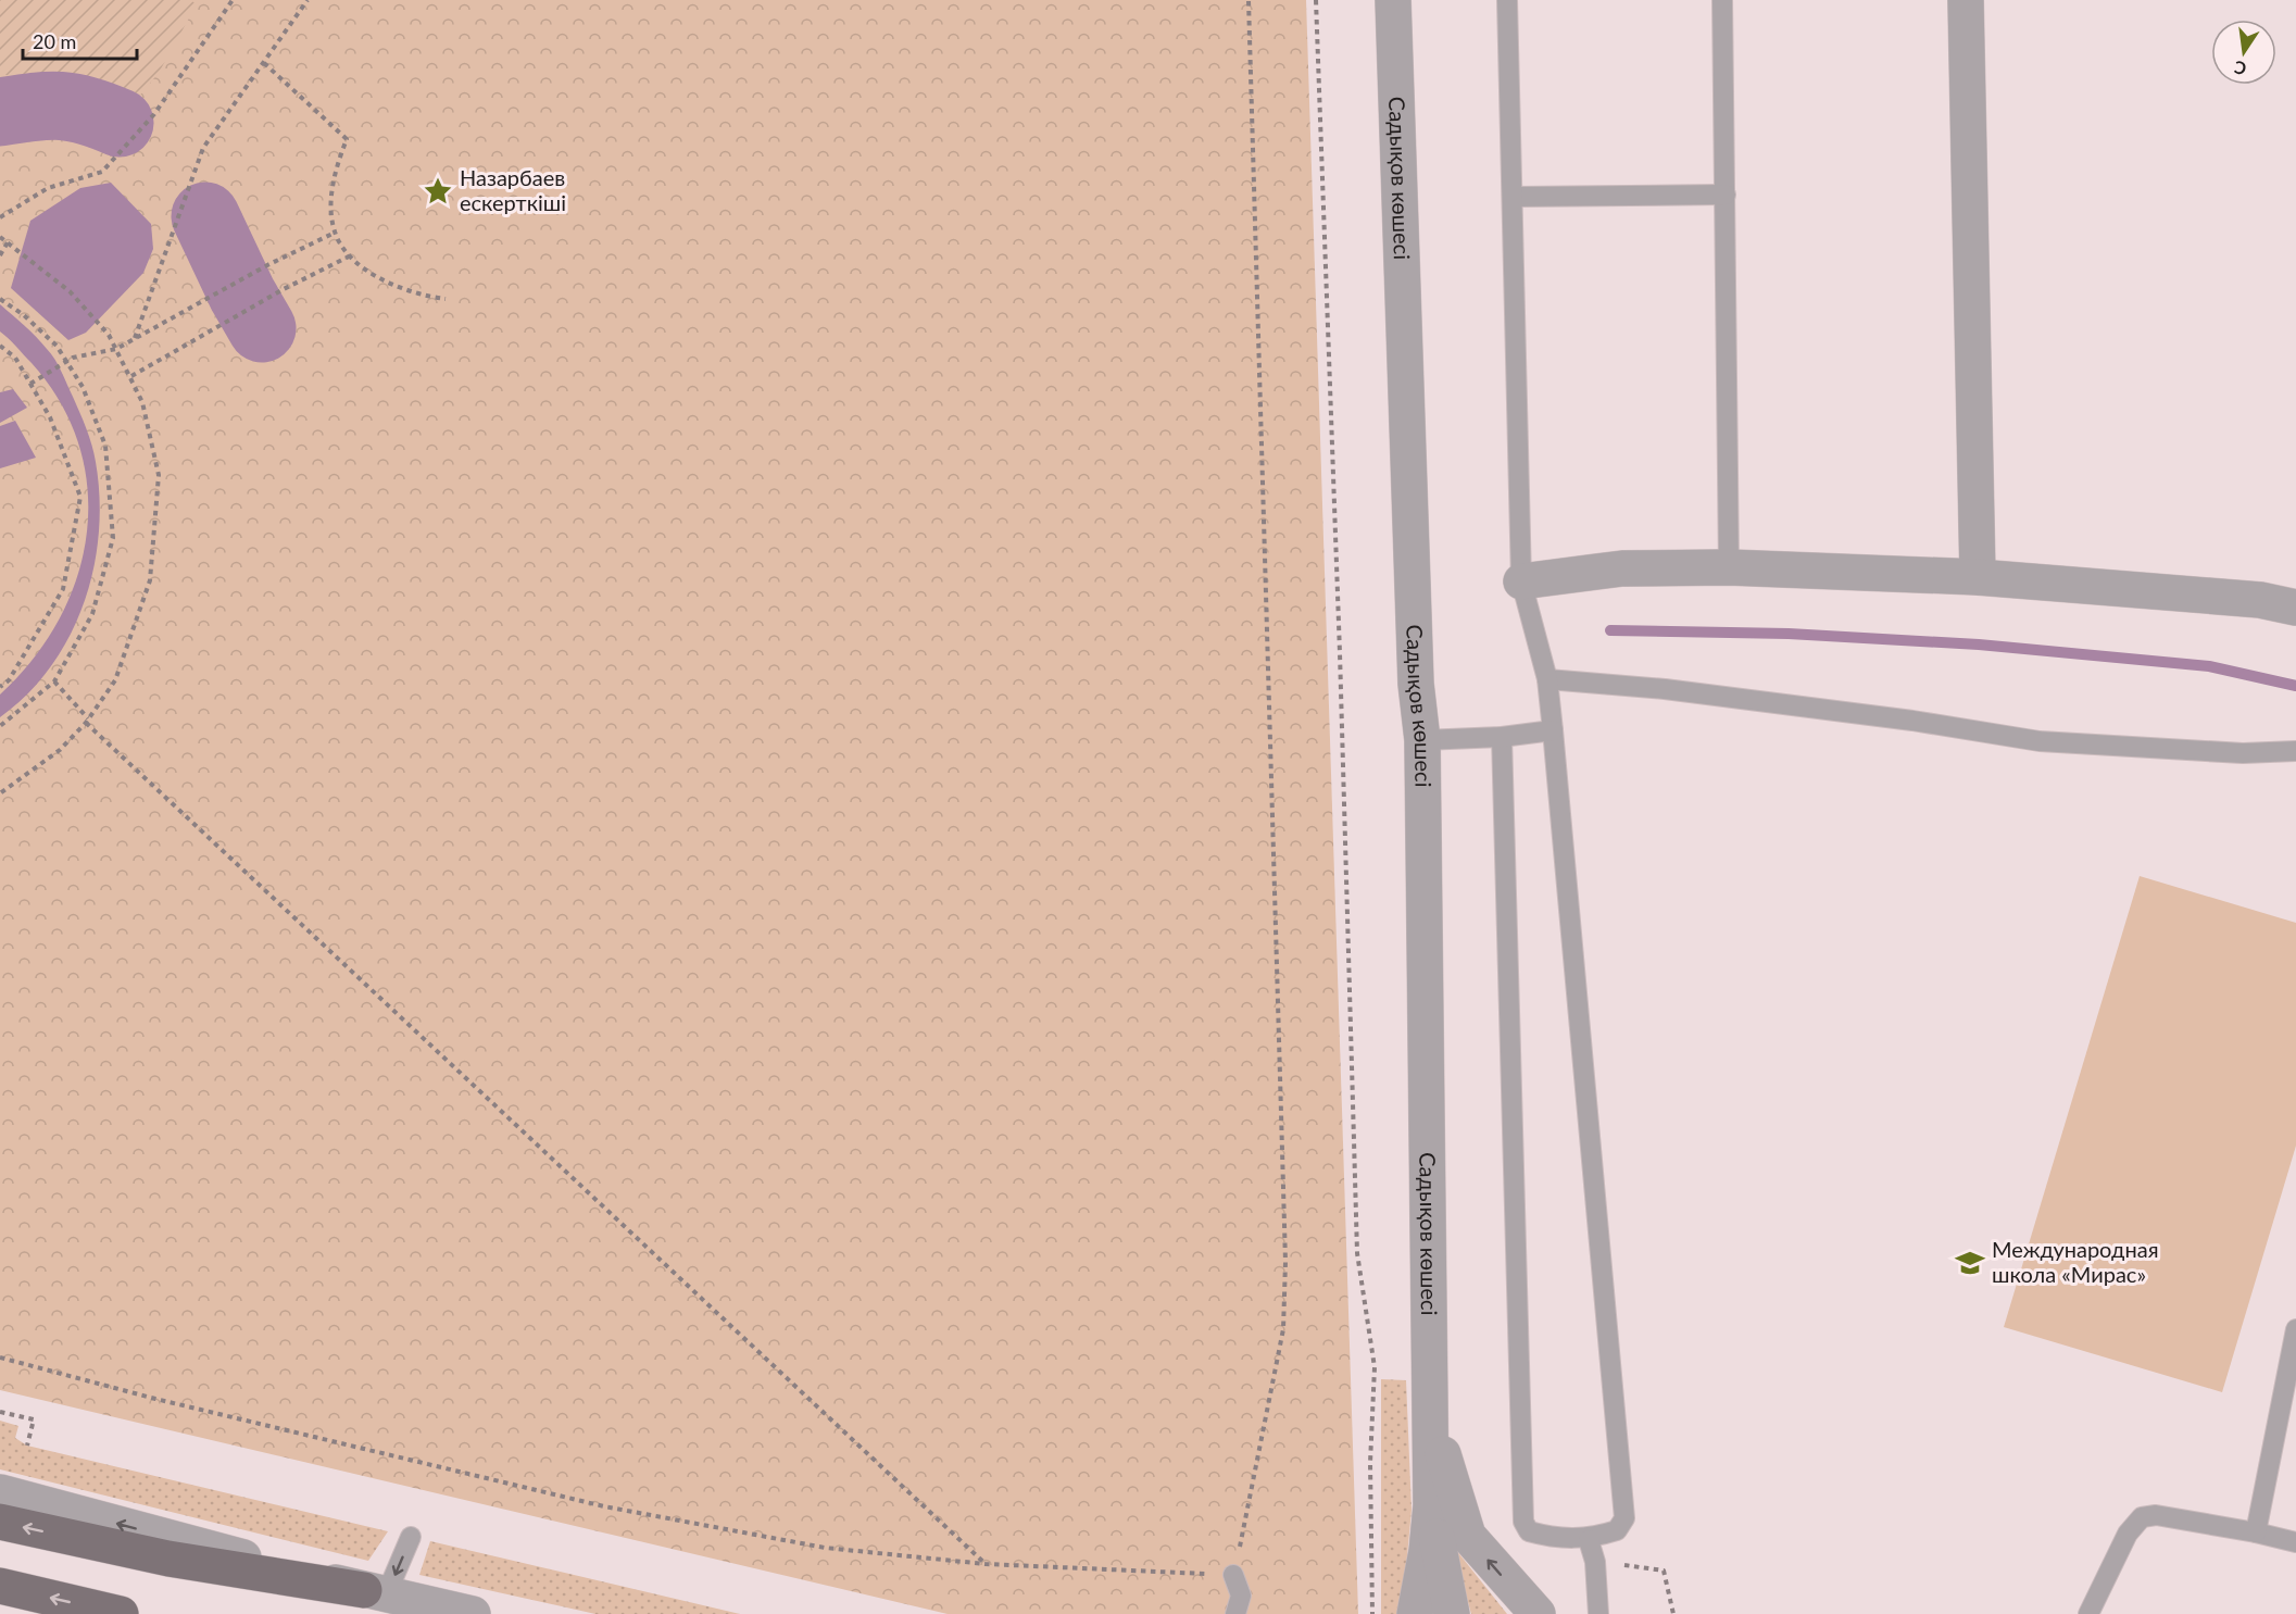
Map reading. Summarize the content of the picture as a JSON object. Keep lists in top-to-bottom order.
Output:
{
  "streets": {
    "street": ["Садықов көшесі"]
  },
  "places": {
    "place": ["Назарбаев ескерткіші"],
    "school or university": ["Международная школа «Мирас»"]
  },
  "scale_bar": "20 m",
  "north": "bottom"
}
